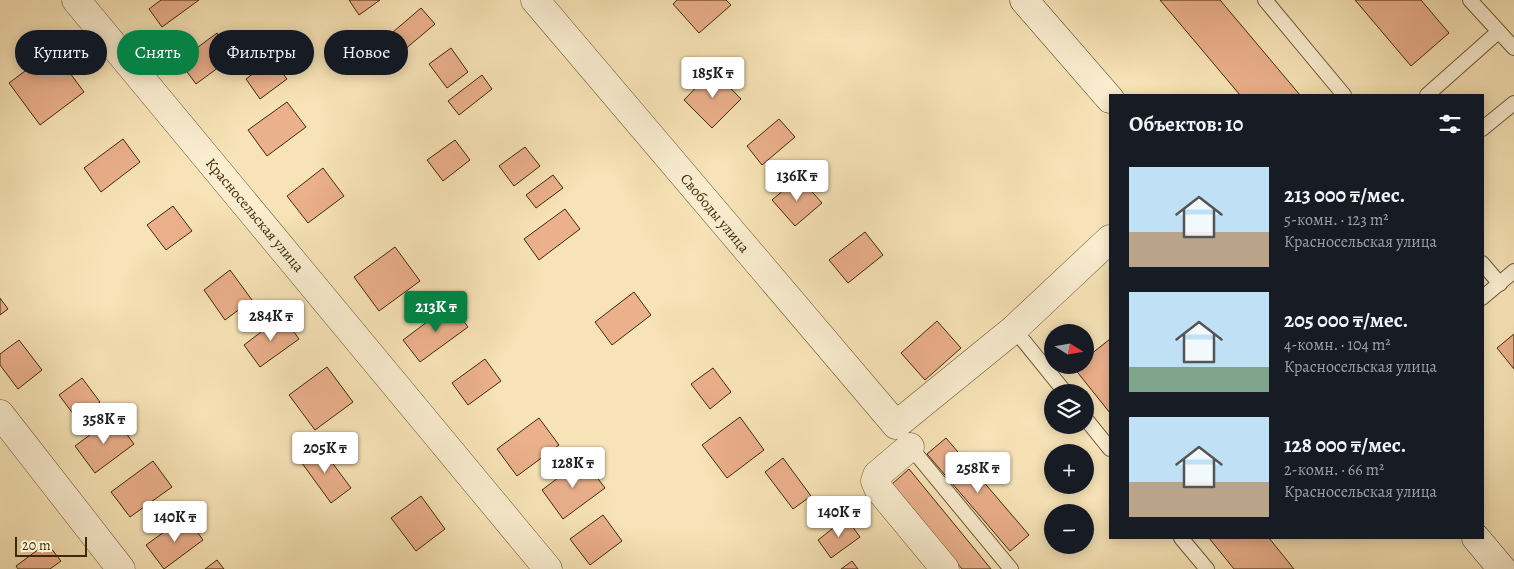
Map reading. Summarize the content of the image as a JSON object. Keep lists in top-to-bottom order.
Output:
{
  "streets": {
    "street": ["Свободы улица", "Красносельская улица"]
  },
  "scale_bar": "20 m",
  "north": "right",
  "page": {
    "chip": [
      "Купить",
      "Снять",
      "Фильтры",
      "Новое"
    ],
    "price": [
      "185K ₸",
      "136K ₸",
      "213K ₸",
      "284K ₸",
      "358K ₸",
      "205K ₸",
      "128K ₸",
      "258K ₸",
      "140K ₸",
      "140K ₸"
    ],
    "heading": "Объектов: 10",
    "list": [
      {
        "name": "213 000 ₸/мес.",
        "note": "5-комн. · 123 m² · Красносельская улица"
      },
      {
        "name": "205 000 ₸/мес.",
        "note": "4-комн. · 104 m² · Красносельская улица"
      },
      {
        "name": "128 000 ₸/мес.",
        "note": "2-комн. · 66 m² · Красносельская улица"
      }
    ],
    "map_buttons": ["+", "−"],
    "scale": "20 m"
  }
}
